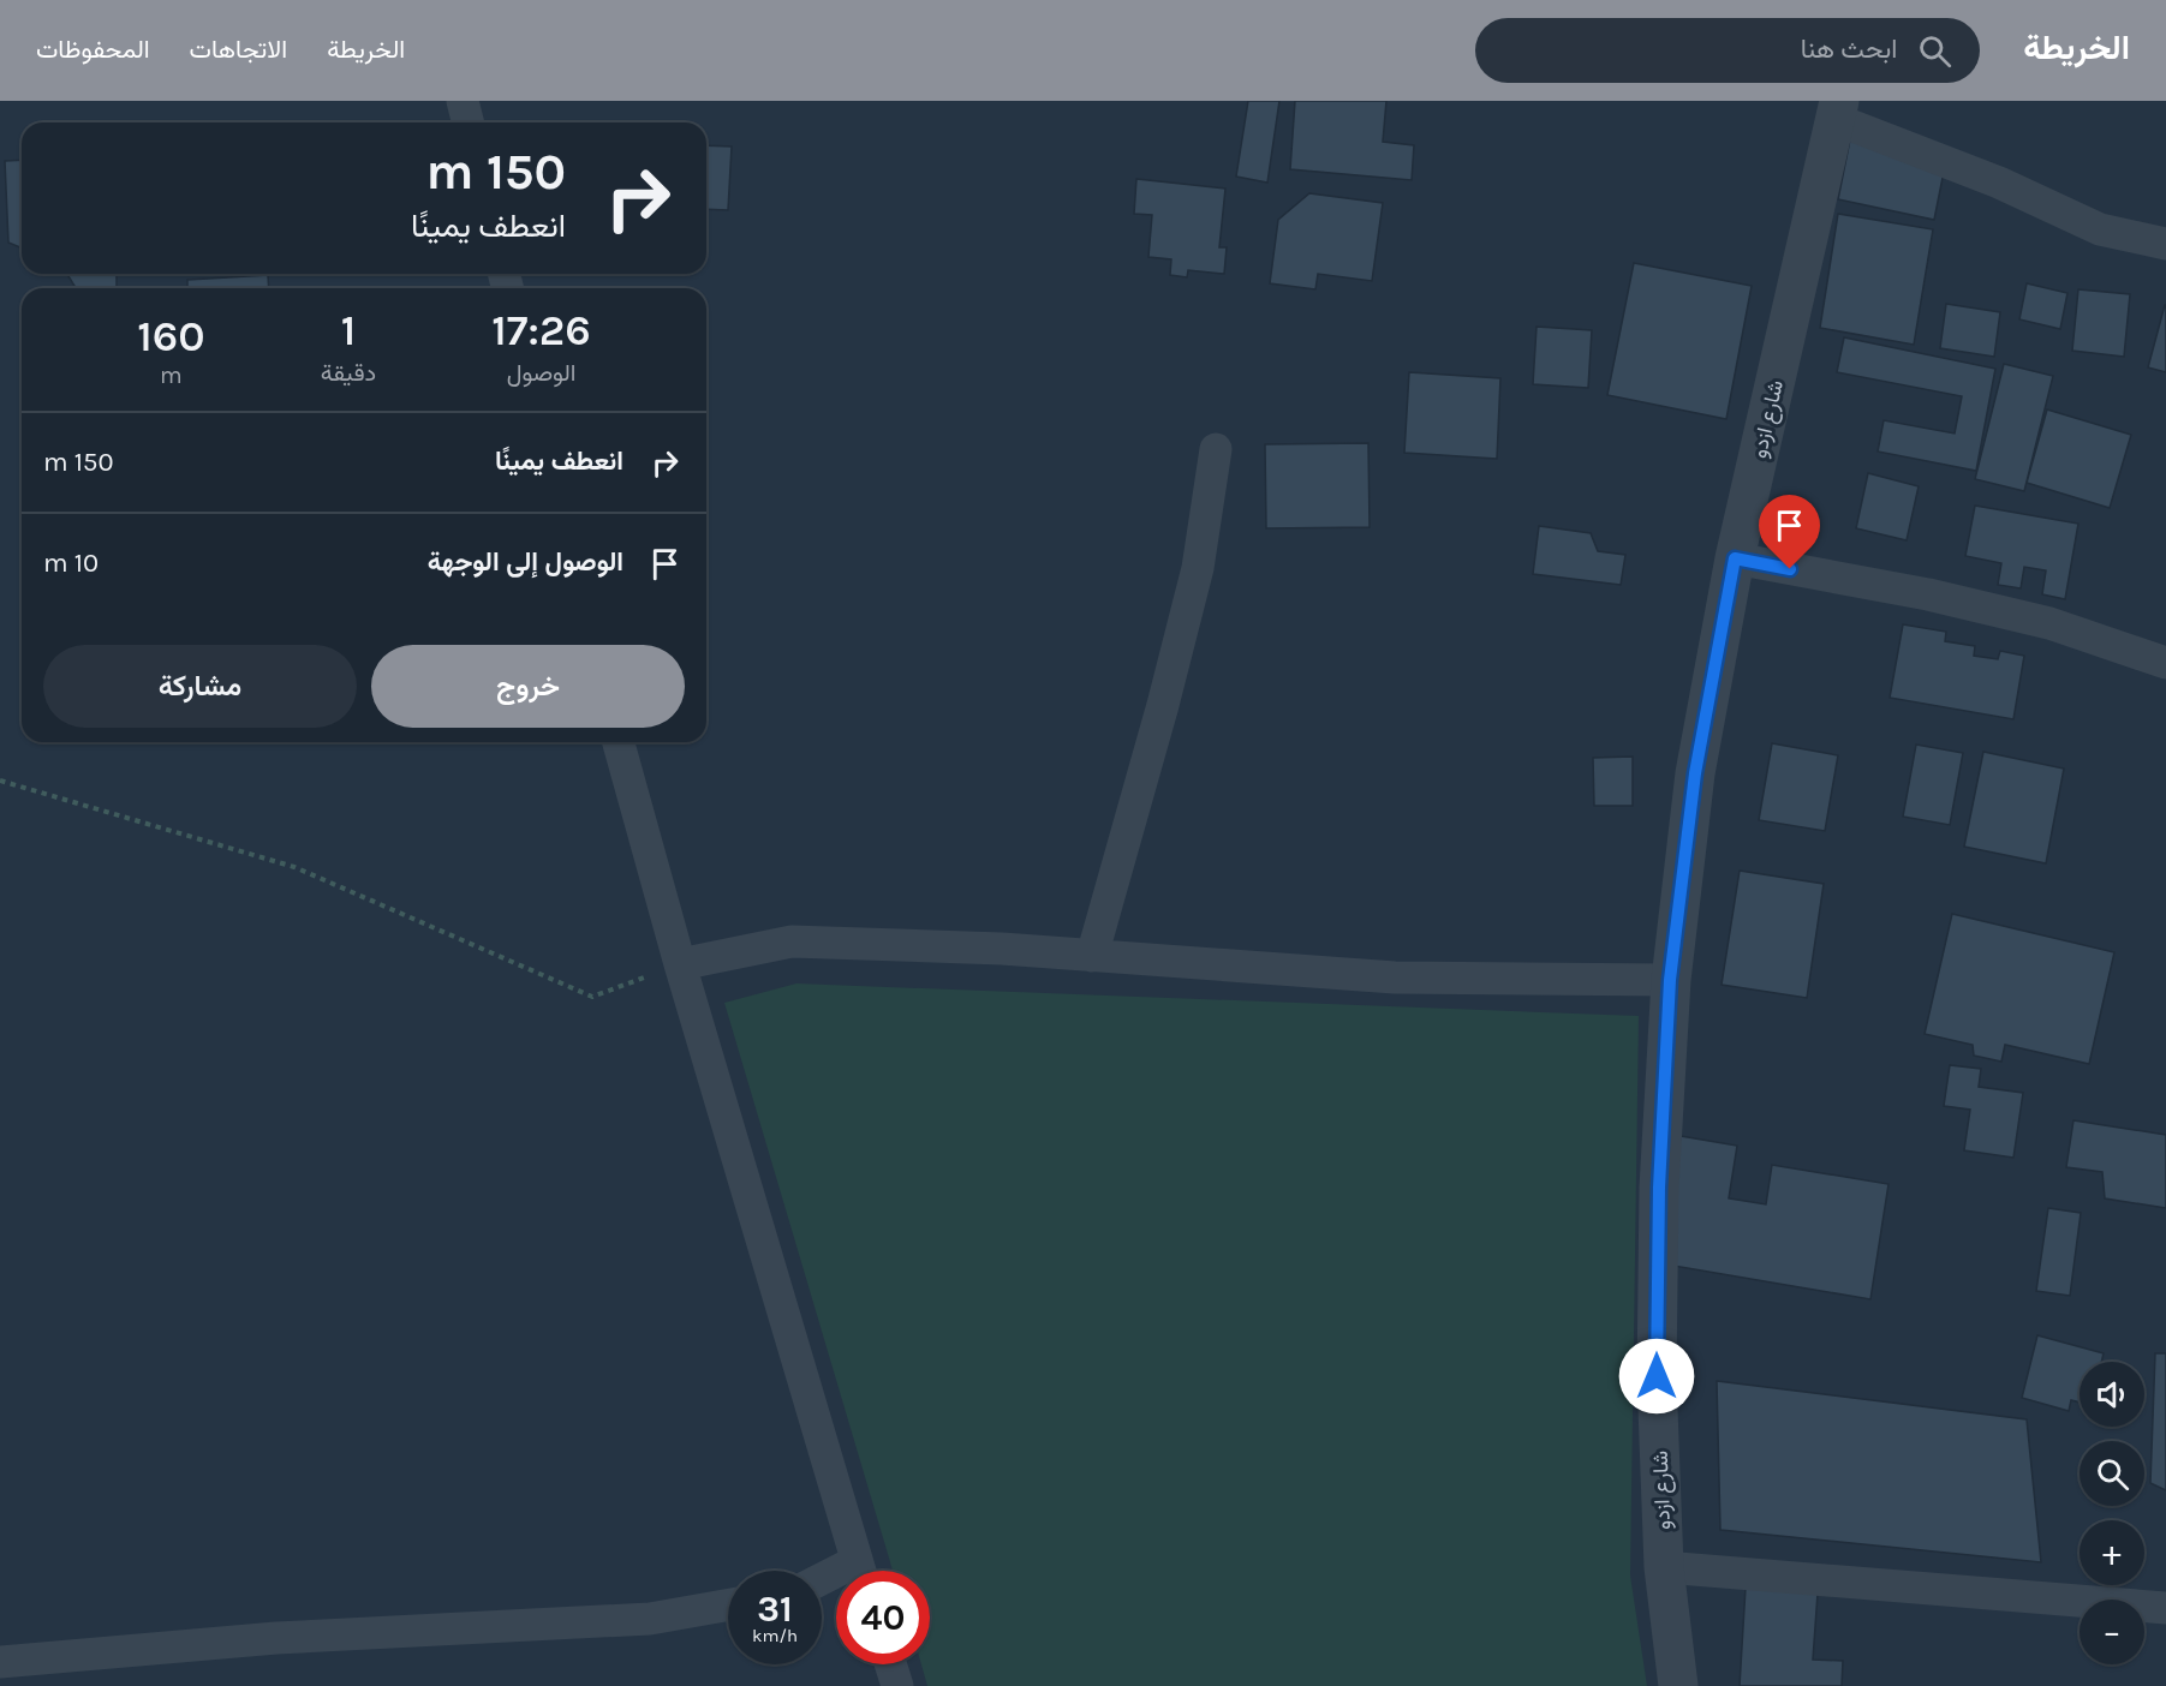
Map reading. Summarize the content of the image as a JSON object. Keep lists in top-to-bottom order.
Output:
{
  "streets": {
    "street": ["شارع ازدو"]
  },
  "page": {
    "header": "الخريطة",
    "search": "ابحث هنا",
    "nav": ["الخريطة", "الاتجاهات", "المحفوظات"],
    "turn": ["150 m", "انعطف يمينًا"],
    "eta": [
      "17:26",
      "الوصول",
      "1",
      "دقيقة",
      "160",
      "m"
    ],
    "list": [
      {
        "name": "انعطف يمينًا",
        "value": "150 m"
      },
      {
        "name": "الوصول إلى الوجهة",
        "value": "10 m"
      }
    ],
    "buttons": ["خروج", "مشاركة"],
    "map_buttons": ["+", "−"],
    "speed": "31 km/h",
    "limit": "40"
  }
}
